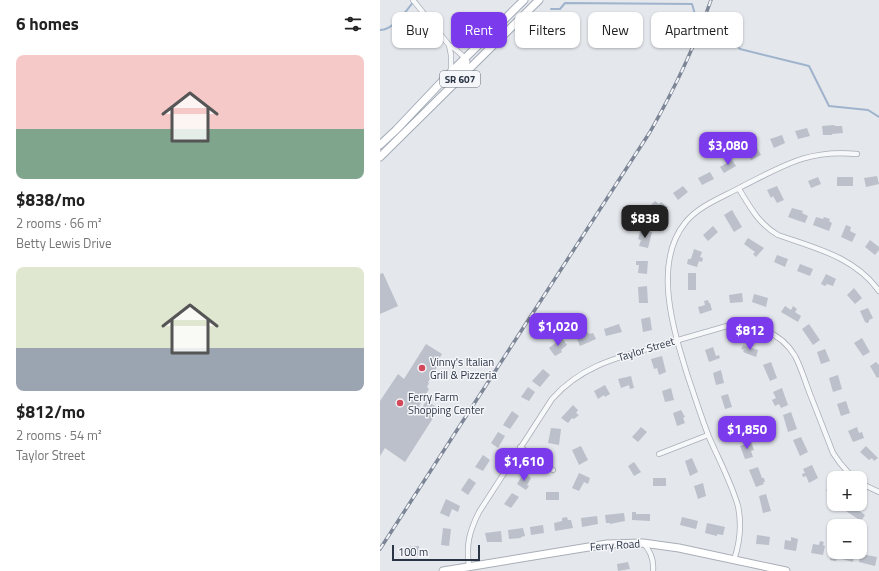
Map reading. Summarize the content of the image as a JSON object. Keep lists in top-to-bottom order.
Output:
{
  "streets": {
    "main road": ["SR 607", "Ferry Road"],
    "street": ["Taylor Street"]
  },
  "crossings": [
    ["Taylor Street", "Ferry Road"]
  ],
  "places": ["Vinny's Italian Grill & Pizzeria", "Ferry Farm Shopping Center"],
  "scale_bar": "100 m",
  "page": {
    "heading": "6 homes",
    "chip": [
      "Buy",
      "Rent",
      "Filters",
      "New",
      "Apartment"
    ],
    "list": [
      {
        "name": "$838/mo",
        "note": "2 rooms · 66 m² · Betty Lewis Drive"
      },
      {
        "name": "$812/mo",
        "note": "2 rooms · 54 m² · Taylor Street"
      }
    ],
    "price": [
      "$3,080",
      "$838",
      "$1,020",
      "$812",
      "$1,850",
      "$1,610"
    ],
    "map_buttons": ["+", "−"],
    "scale": "100 m"
  }
}
